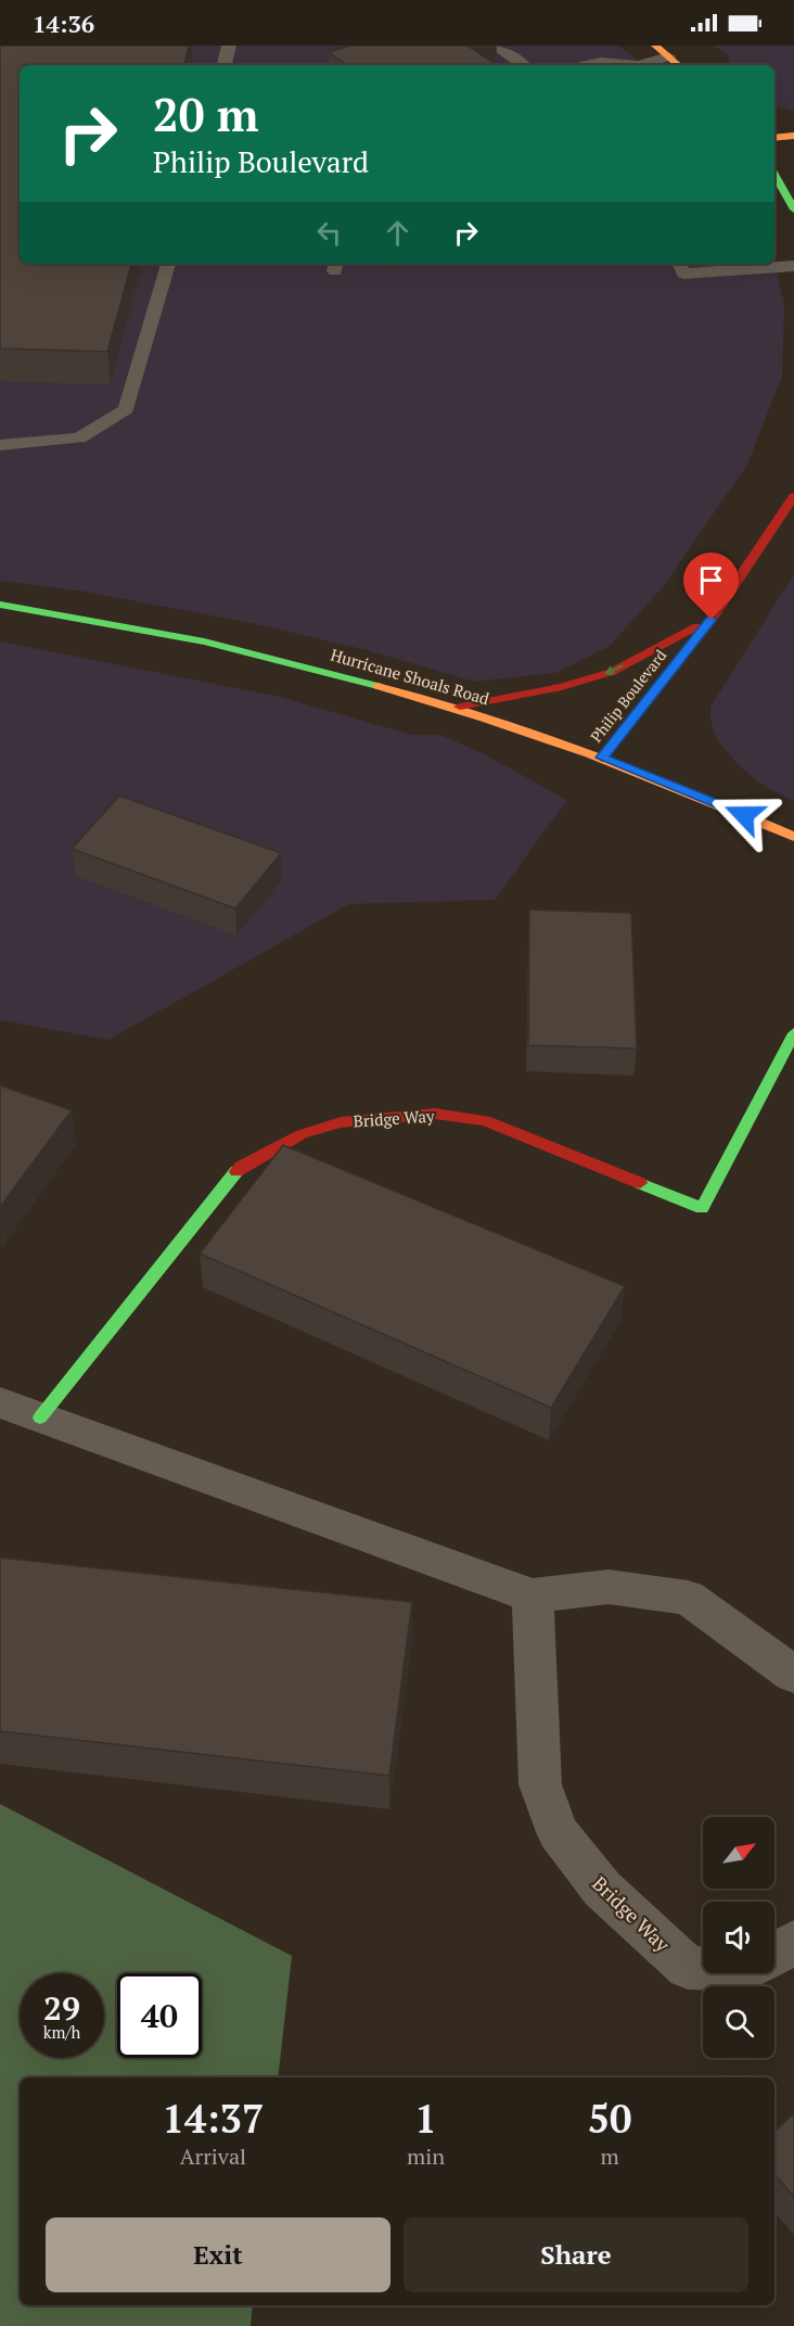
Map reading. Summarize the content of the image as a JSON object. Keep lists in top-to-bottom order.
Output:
{
  "streets": {
    "street": ["Hurricane Shoals Road", "Philip Boulevard", "Bridge Way"]
  },
  "crossings": [
    ["Hurricane Shoals Road", "Philip Boulevard"]
  ],
  "north": "top right",
  "page": {
    "status": "14:36",
    "turn": ["20 m", "Philip Boulevard"],
    "speed": "29 km/h",
    "limit": "40",
    "eta": [
      "14:37",
      "Arrival",
      "1",
      "min",
      "50",
      "m"
    ],
    "buttons": ["Exit", "Share"]
  }
}
